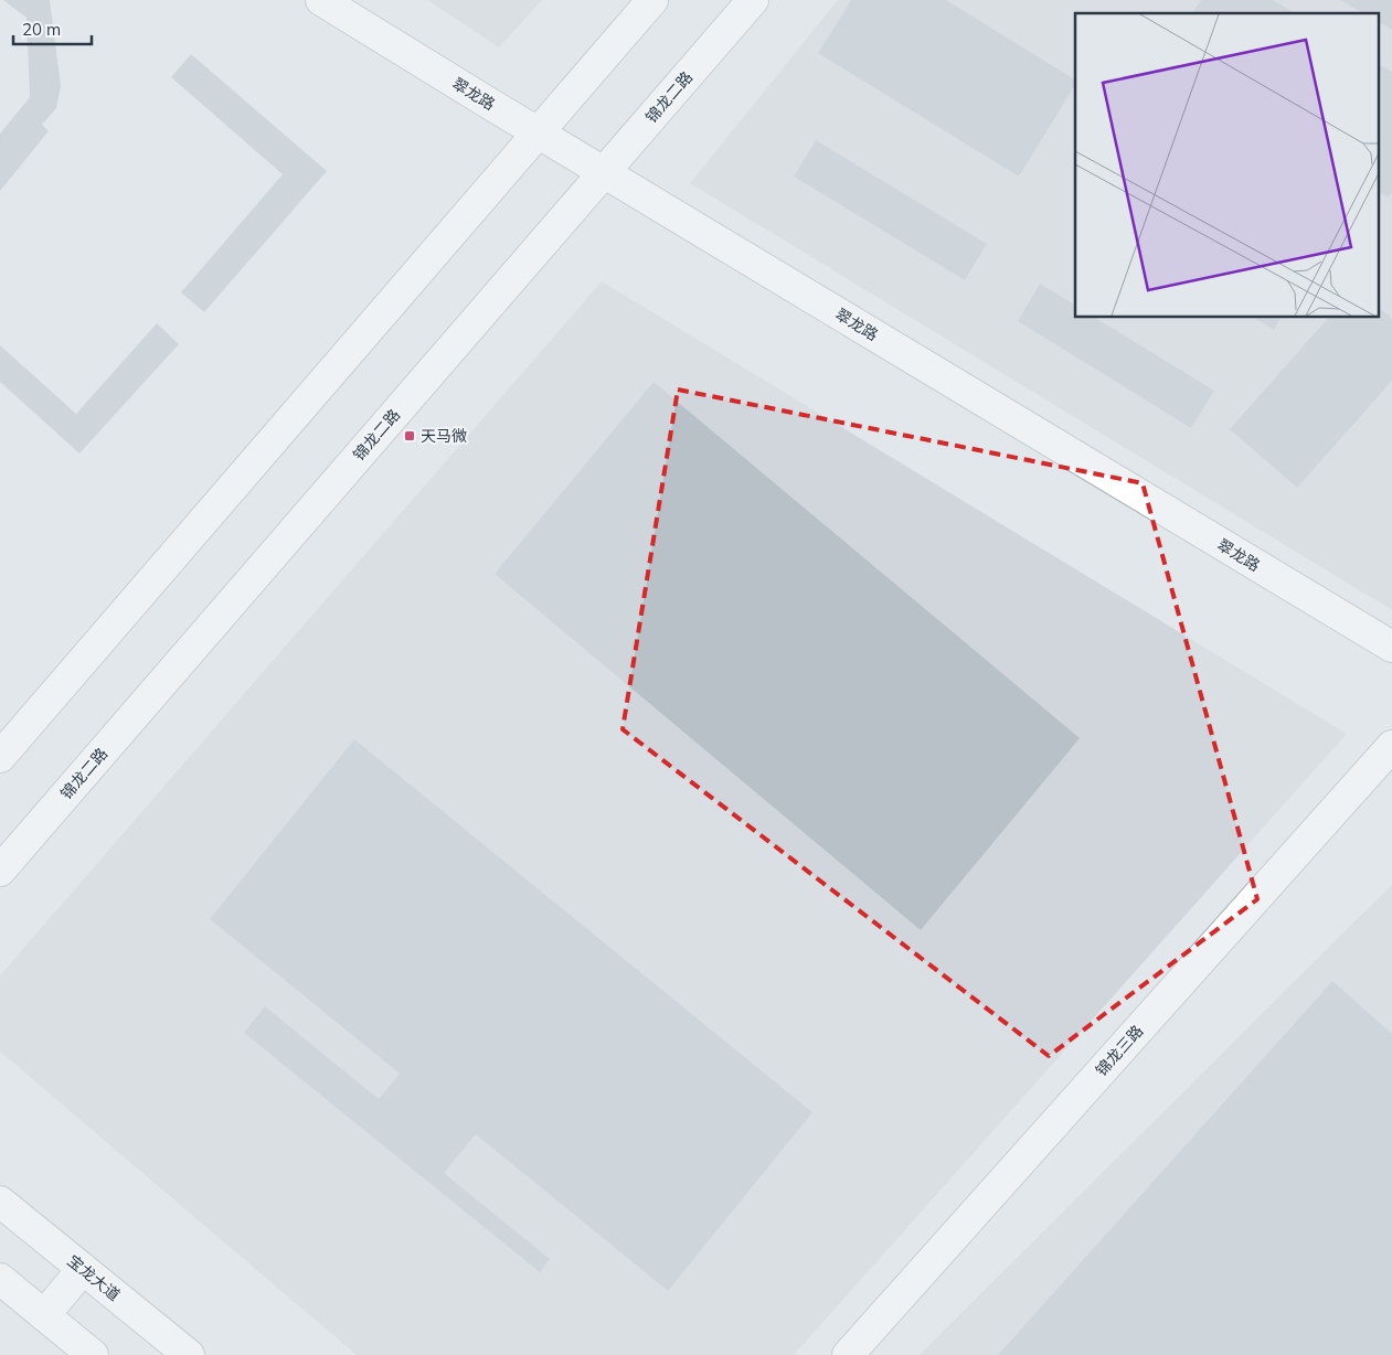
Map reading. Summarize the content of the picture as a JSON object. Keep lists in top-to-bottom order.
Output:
{
  "streets": {
    "street": [
      "翠龙路",
      "锦龙二路",
      "锦龙三路",
      "宝龙大道"
    ]
  },
  "crossings": [
    ["翠龙路", "锦龙二路"]
  ],
  "places": {
    "transit": ["天马微"]
  },
  "scale_bar": "20 m"
}
